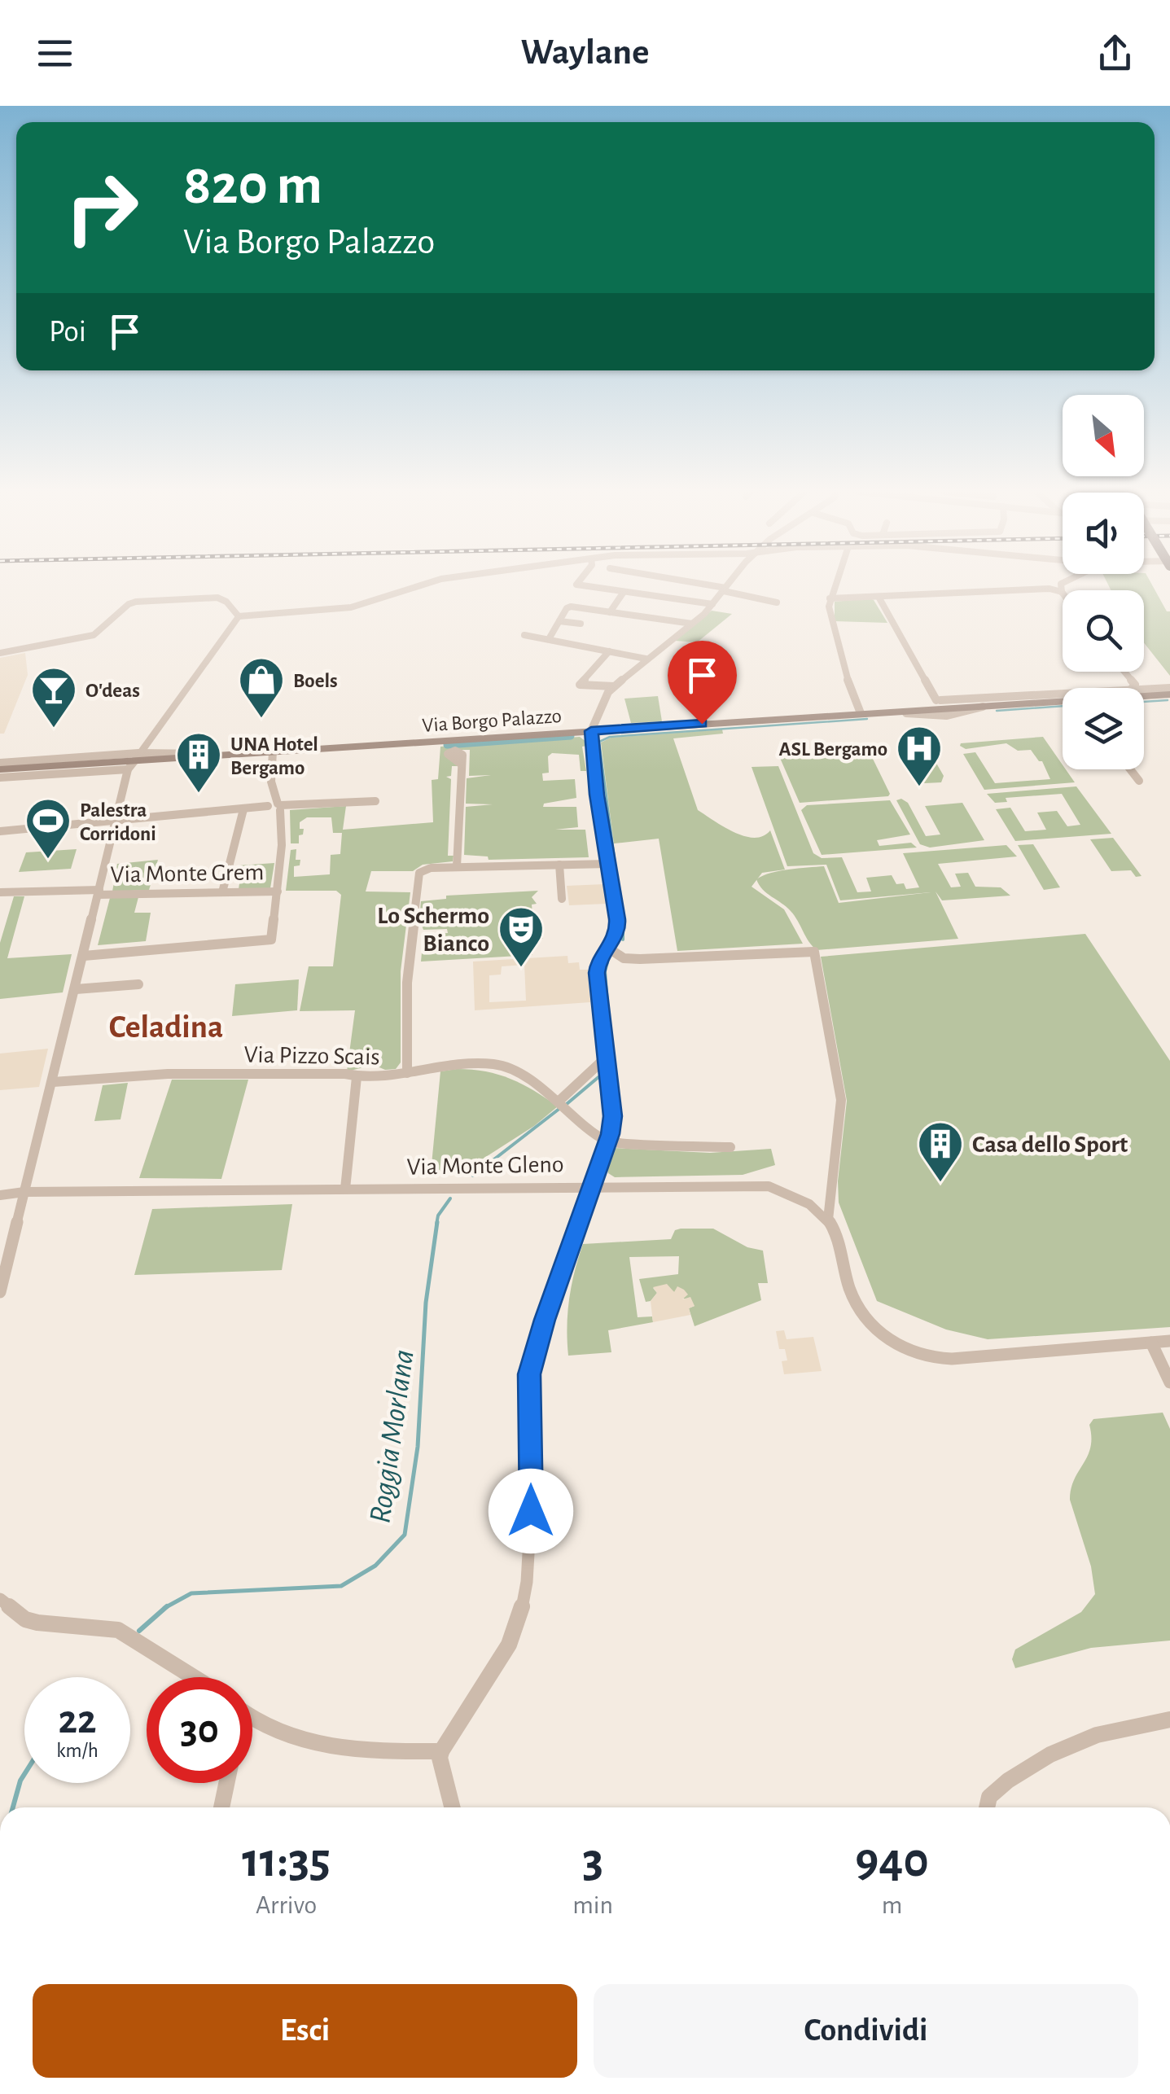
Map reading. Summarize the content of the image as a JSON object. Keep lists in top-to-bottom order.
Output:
{
  "streets": {
    "main road": ["Via Borgo Palazzo"],
    "street": ["Via Monte Grem", "Via Pizzo Scais", "Via Monte Gleno"]
  },
  "districts": ["Celadina"],
  "water": ["Roggia Morlana"],
  "places": {
    "shop": ["Boels"],
    "bar": ["O'deas"],
    "hospital": ["ASL Bergamo"],
    "building": ["UNA Hotel Bergamo", "Casa dello Sport"],
    "sports": ["Palestra Corridoni"],
    "theatre": ["Lo Schermo Bianco"]
  },
  "north": "bottom right",
  "page": {
    "header": "Waylane",
    "turn": ["820 m", "Via Borgo Palazzo"],
    "then": "Poi",
    "speed": "22 km/h",
    "limit": "30",
    "eta": [
      "11:35",
      "Arrivo",
      "3",
      "min",
      "940",
      "m"
    ],
    "buttons": ["Esci", "Condividi"]
  }
}
